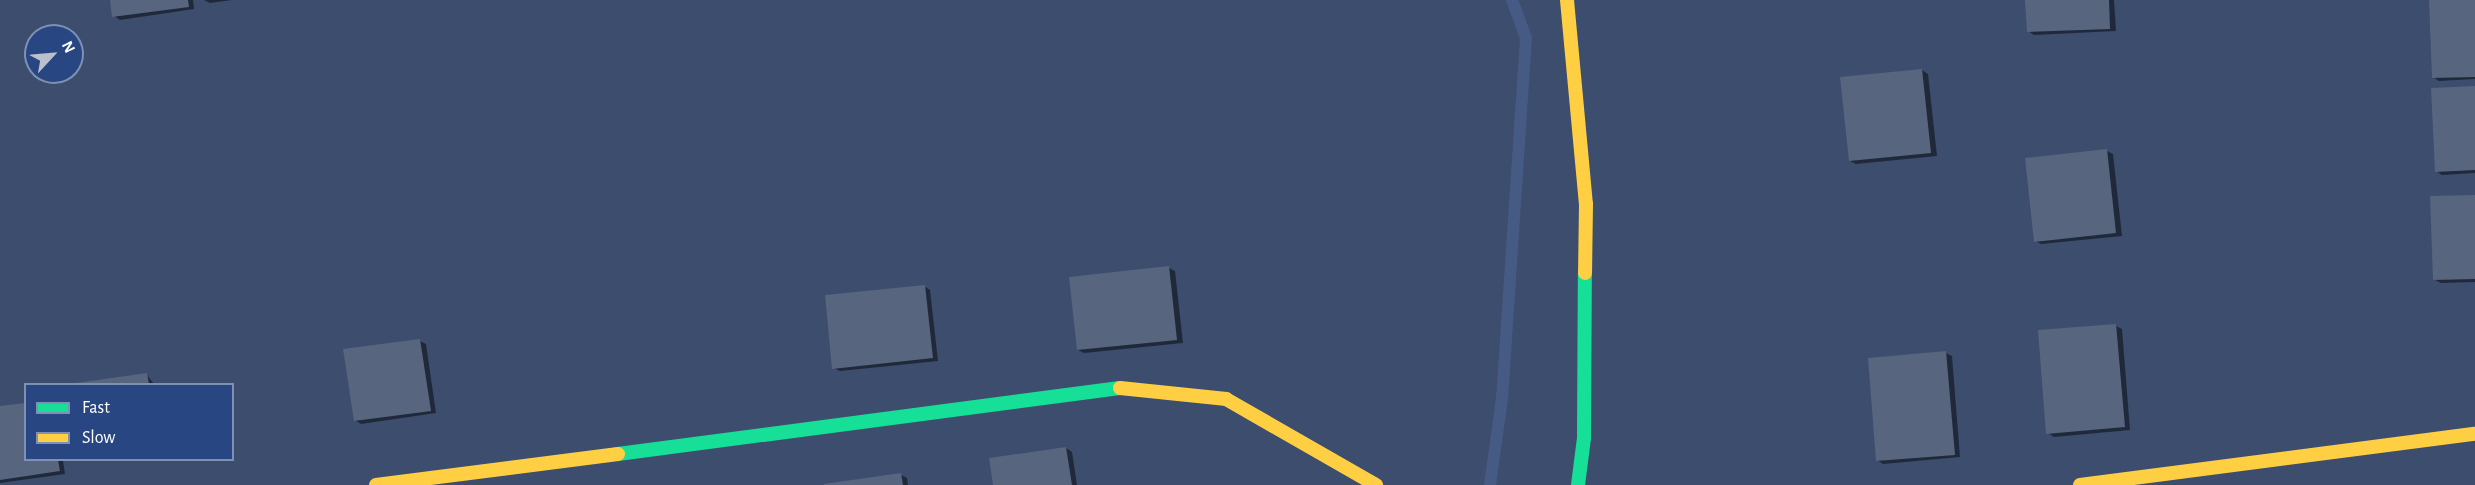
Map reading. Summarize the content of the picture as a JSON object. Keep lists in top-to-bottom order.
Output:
{
  "legend": ["Fast", "Slow"],
  "north": "top right"
}
